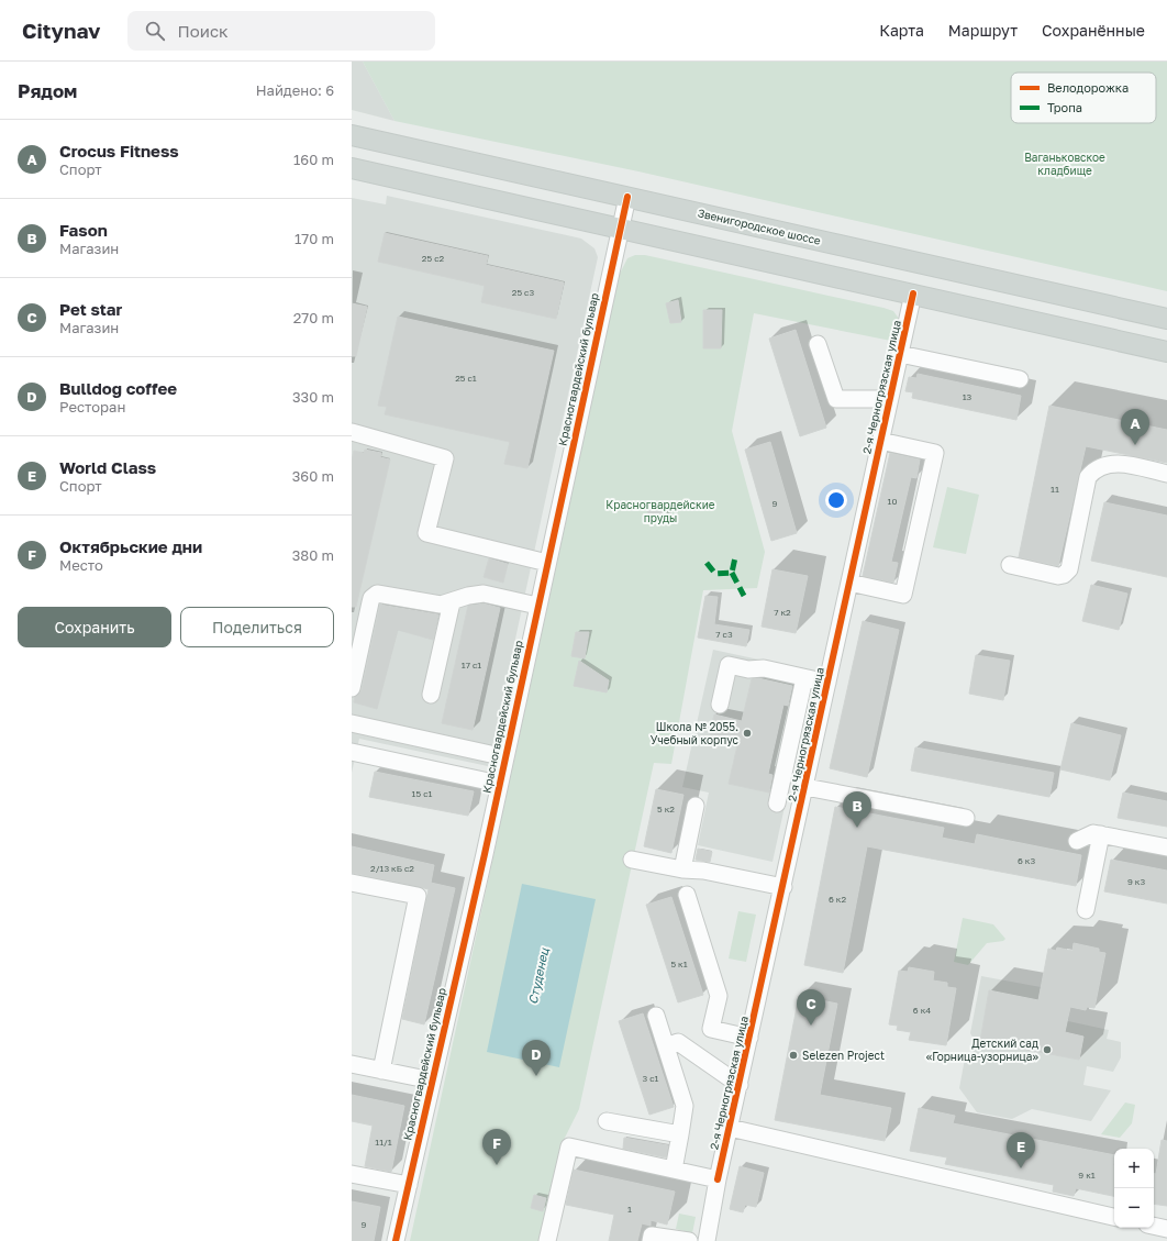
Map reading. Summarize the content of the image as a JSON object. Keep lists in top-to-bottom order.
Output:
{
  "streets": {
    "main road": ["Звенигородское шоссе"],
    "street": ["Красногвардейский бульвар", "2-я Черногрязская улица"]
  },
  "crossings": [
    ["Звенигородское шоссе", "Красногвардейский бульвар"]
  ],
  "water": ["Студенец"],
  "parks": ["Ваганьковское кладбище", "Красногвардейские пруды"],
  "places": ["Школа № 2055. Учебный корпус", "Детский сад «Горница-узорница»", "Selezen Project"],
  "house_numbers": [
    "25 с2",
    "25 с3",
    "25 с1",
    "13",
    "11",
    "10",
    "9",
    "7 к2",
    "7 с3",
    "17 с1",
    "15 с1",
    "5 к2",
    "6 к3",
    "2/13 кБ с2",
    "9 к3",
    "6 к2",
    "5 к1",
    "6 к4",
    "3 с1",
    "11/1",
    "9 к1",
    "1",
    "9"
  ],
  "legend": ["Велодорожка", "Тропа"],
  "page": {
    "header": "Citynav",
    "search": "Поиск",
    "nav": ["Карта", "Маршрут", "Сохранённые"],
    "heading": ["Рядом", "Найдено: 6"],
    "list": [
      {
        "mark": "A",
        "name": "Crocus Fitness",
        "note": "Спорт",
        "value": "160 m"
      },
      {
        "mark": "B",
        "name": "Fason",
        "note": "Магазин",
        "value": "170 m"
      },
      {
        "mark": "C",
        "name": "Pet star",
        "note": "Магазин",
        "value": "270 m"
      },
      {
        "mark": "D",
        "name": "Bulldog coffee",
        "note": "Ресторан",
        "value": "330 m"
      },
      {
        "mark": "E",
        "name": "World Class",
        "note": "Спорт",
        "value": "360 m"
      },
      {
        "mark": "F",
        "name": "Октябрьские дни",
        "note": "Место",
        "value": "380 m"
      }
    ],
    "pins": [
      "A",
      "B",
      "C",
      "D",
      "F",
      "E"
    ],
    "buttons": ["Сохранить", "Поделиться"],
    "map_buttons": ["+", "−"]
  }
}
